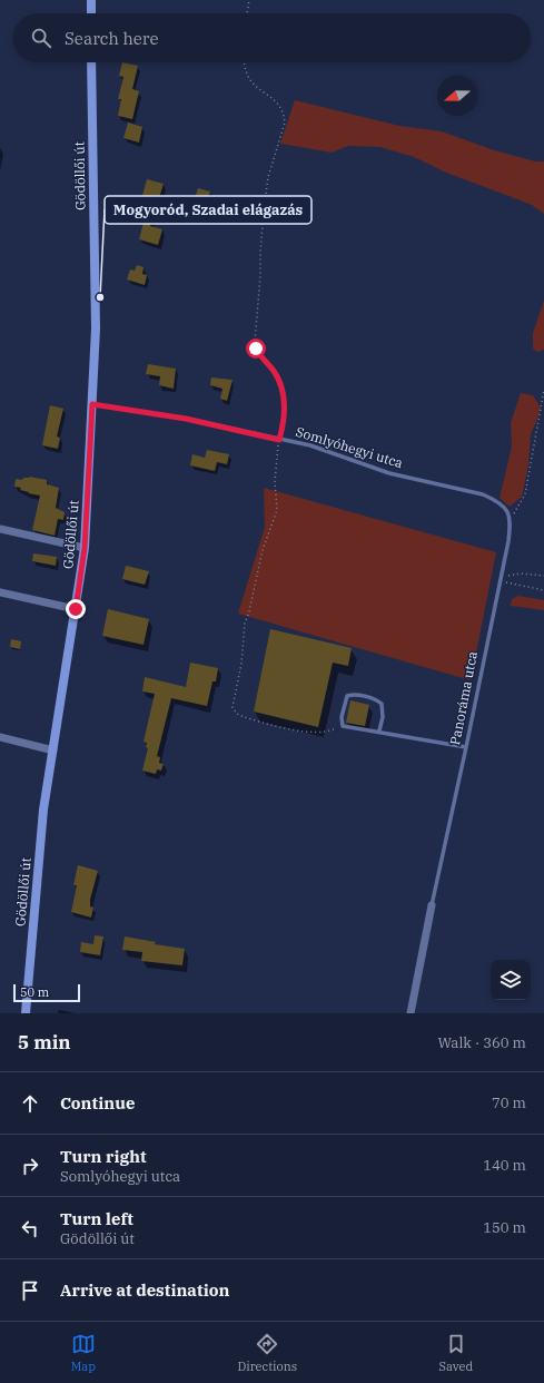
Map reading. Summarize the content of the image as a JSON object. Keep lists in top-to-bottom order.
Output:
{
  "streets": {
    "main road": ["Gödöllői út"],
    "street": ["Panoráma utca"],
    "lane": ["Somlyóhegyi utca"]
  },
  "crossings": [
    ["Gödöllői út", "Somlyóhegyi utca"],
    ["Somlyóhegyi utca", "Panoráma utca"]
  ],
  "places": ["Mogyoród, Szadai elágazás"],
  "scale_bar": "50 m",
  "north": "left",
  "page": {
    "search": "Search here",
    "scale": "50 m",
    "heading": ["5 min", "Walk · 360 m"],
    "list": [
      ["Continue", "70 m"],
      ["Turn right", "Somlyóhegyi utca", "140 m"],
      ["Turn left", "Gödöllői út", "150 m"],
      "Arrive at destination"
    ],
    "nav": ["Map", "Directions", "Saved"]
  }
}
